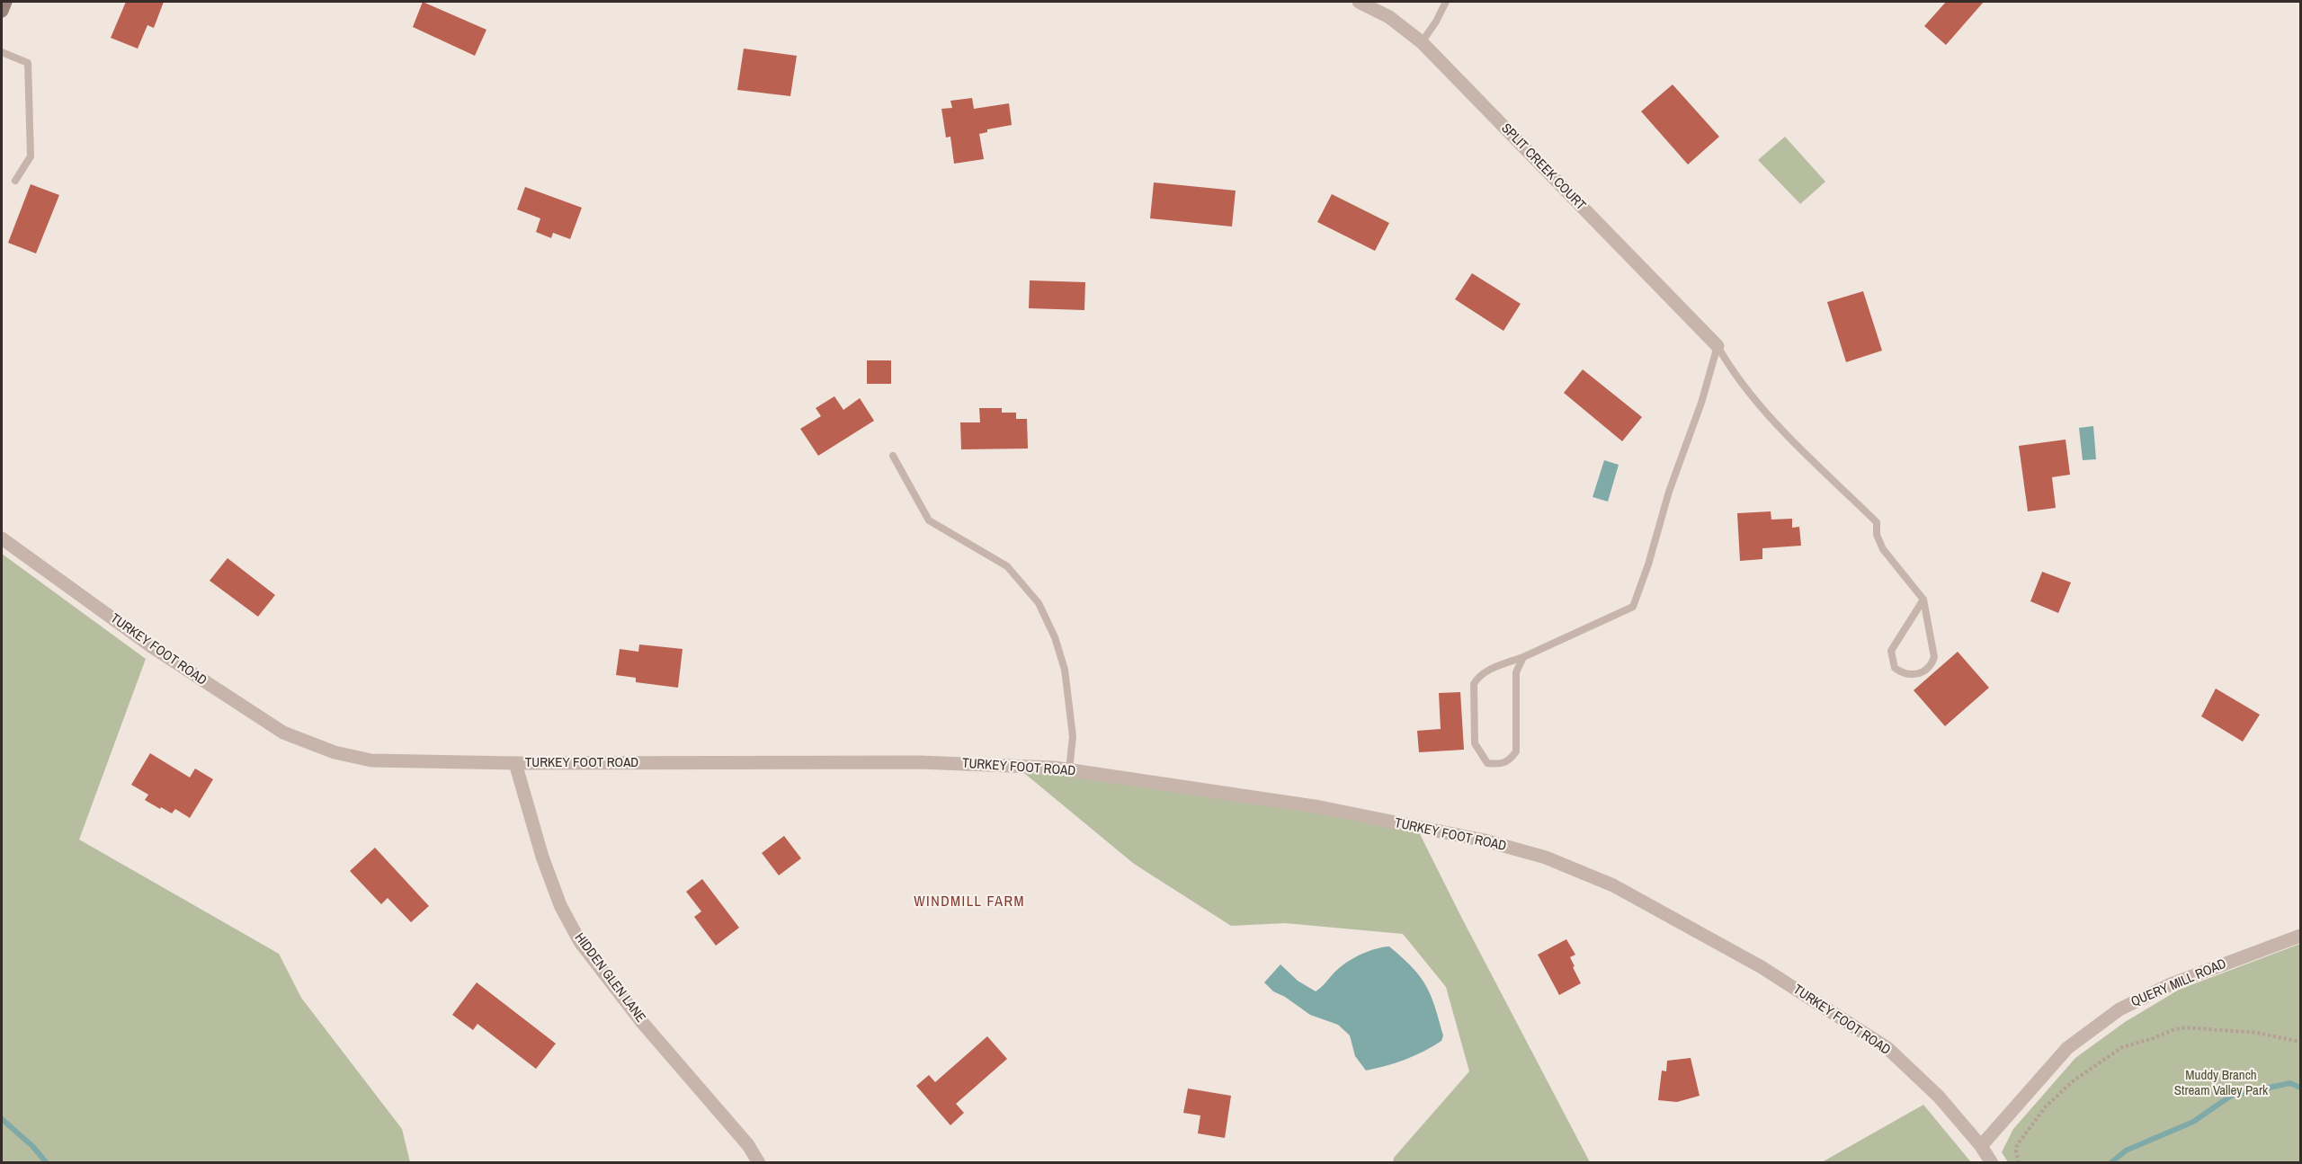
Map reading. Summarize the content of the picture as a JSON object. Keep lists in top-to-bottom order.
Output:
{
  "streets": {
    "street": [
      "SPLIT CREEK COURT",
      "TURKEY FOOT ROAD",
      "HIDDEN GLEN LANE",
      "QUERY MILL ROAD"
    ]
  },
  "crossings": [
    ["TURKEY FOOT ROAD", "HIDDEN GLEN LANE"],
    ["TURKEY FOOT ROAD", "QUERY MILL ROAD"]
  ],
  "districts": ["WINDMILL FARM"],
  "parks": ["Muddy Branch Stream Valley Park"]
}
